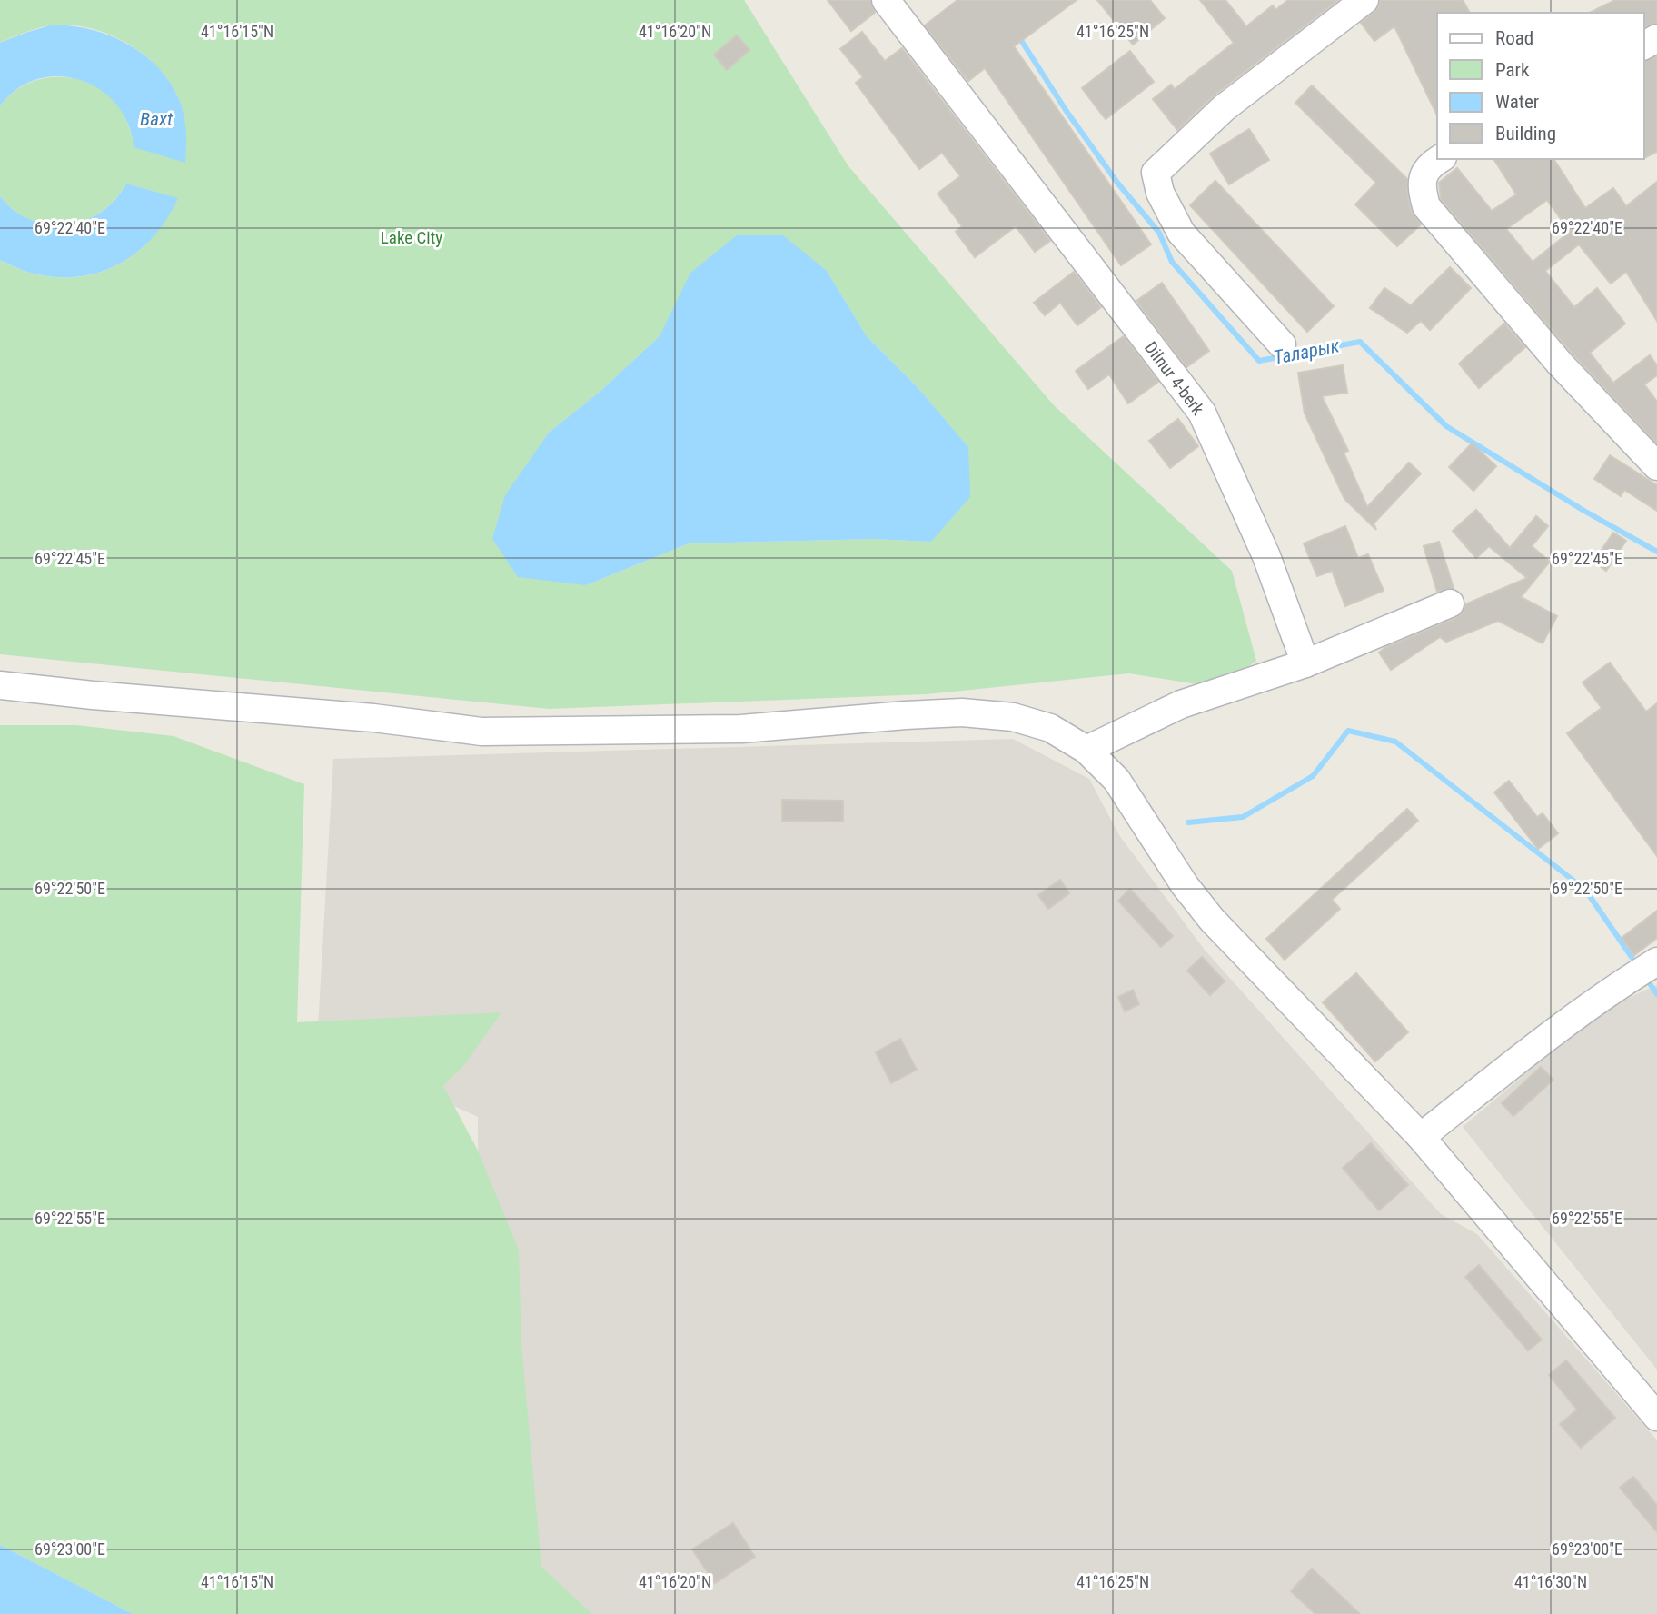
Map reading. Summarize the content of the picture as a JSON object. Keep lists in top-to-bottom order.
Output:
{
  "streets": {
    "street": ["Dilnur 4-berk"]
  },
  "water": ["Baхt", "Таларык"],
  "parks": ["Lake City"],
  "legend": [
    "Road",
    "Park",
    "Water",
    "Building"
  ],
  "coordinates": [
    "41°16'15\"N",
    "41°16'20\"N",
    "41°16'25\"N",
    "69°22'40\"E",
    "69°22'45\"E",
    "69°22'50\"E",
    "69°22'55\"E",
    "69°23'00\"E",
    "41°16'30\"N"
  ]
}
